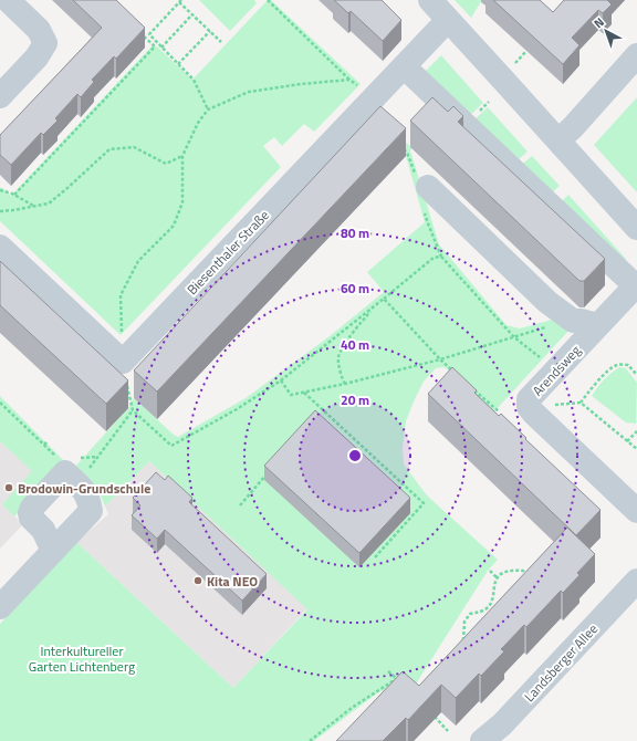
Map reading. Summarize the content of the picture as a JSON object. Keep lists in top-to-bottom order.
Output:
{
  "streets": {
    "street": ["Biesenthaler Straße", "Arendsweg", "Landsberger Allee"]
  },
  "parks": ["Interkultureller Garten Lichtenberg"],
  "places": ["Brodowin-Grundschule", "Kita NEO"],
  "north": "top left",
  "rings": [
    "80 m",
    "60 m",
    "40 m",
    "20 m"
  ]
}
